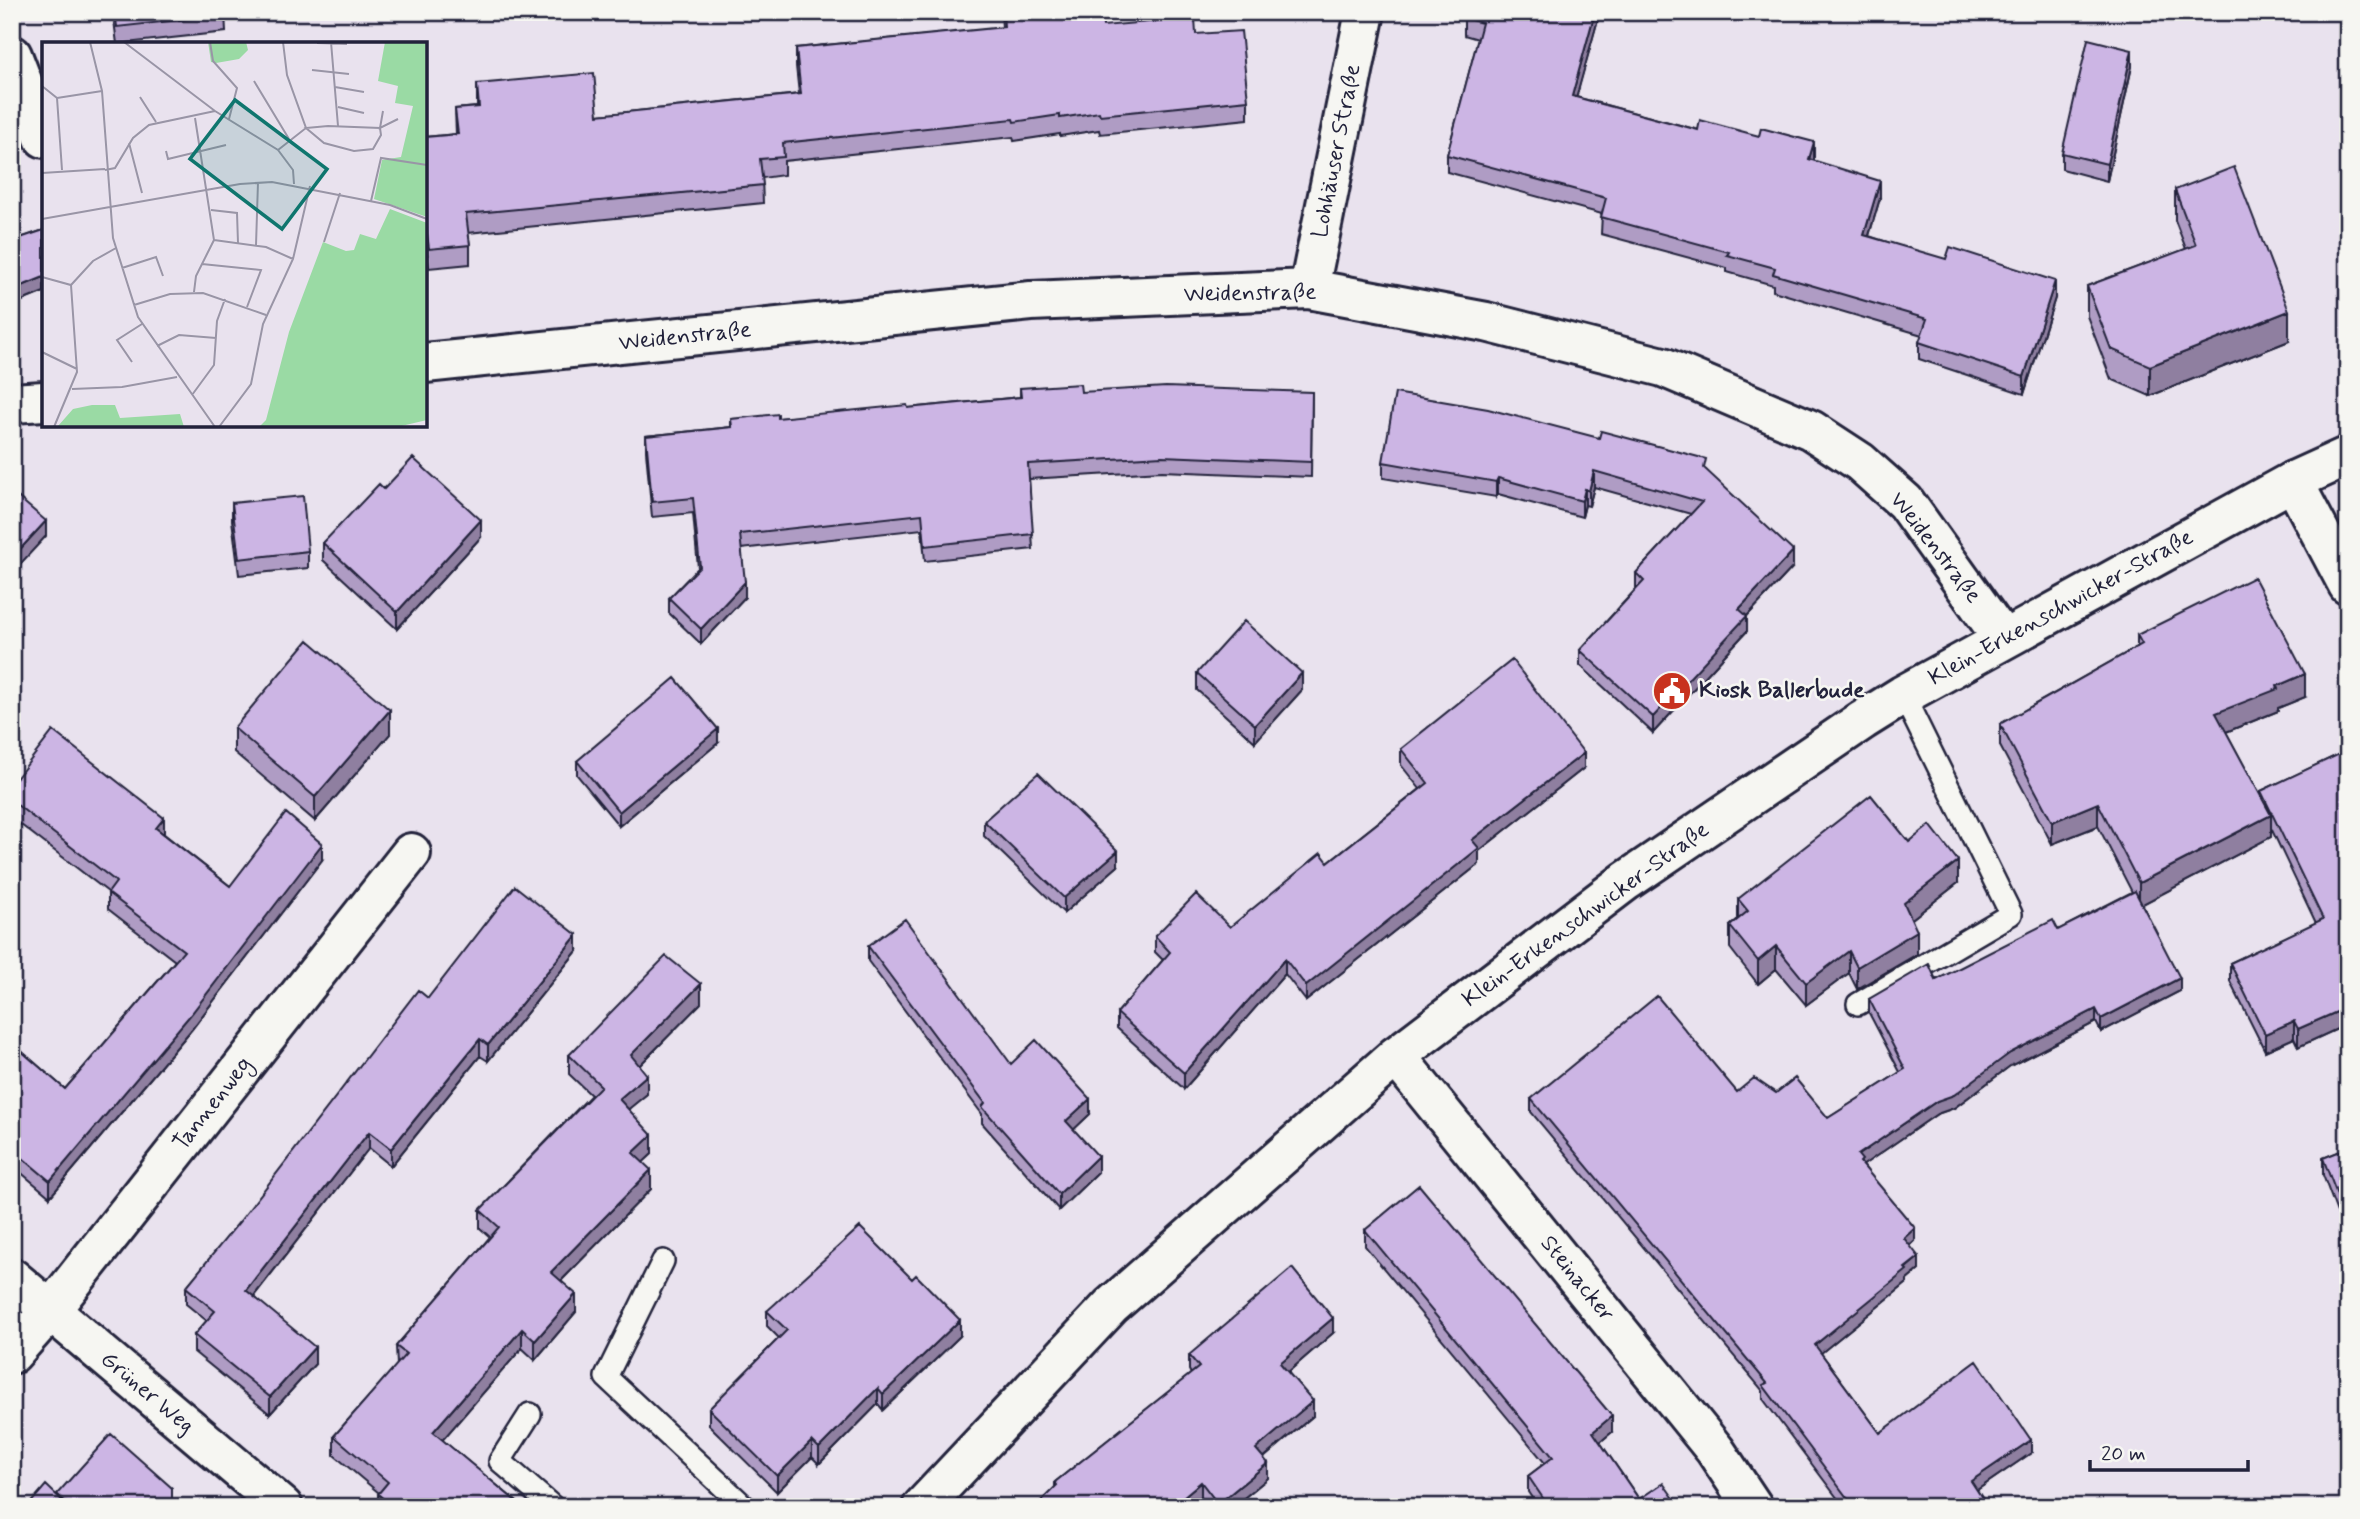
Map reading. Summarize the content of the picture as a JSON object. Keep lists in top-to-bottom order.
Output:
{
  "streets": {
    "street": [
      "Lohhäuser Straße",
      "Weidenstraße",
      "Klein-Erkenschwicker-Straße",
      "Tannenweg",
      "Steinacker",
      "Grüner Weg"
    ]
  },
  "crossings": [
    ["Lohhäuser Straße", "Weidenstraße"],
    ["Weidenstraße", "Klein-Erkenschwicker-Straße"],
    ["Klein-Erkenschwicker-Straße", "Steinacker"],
    ["Tannenweg", "Grüner Weg"]
  ],
  "places": {
    "public building": ["Kiosk Ballerbude"]
  },
  "scale_bar": "20 m"
}
